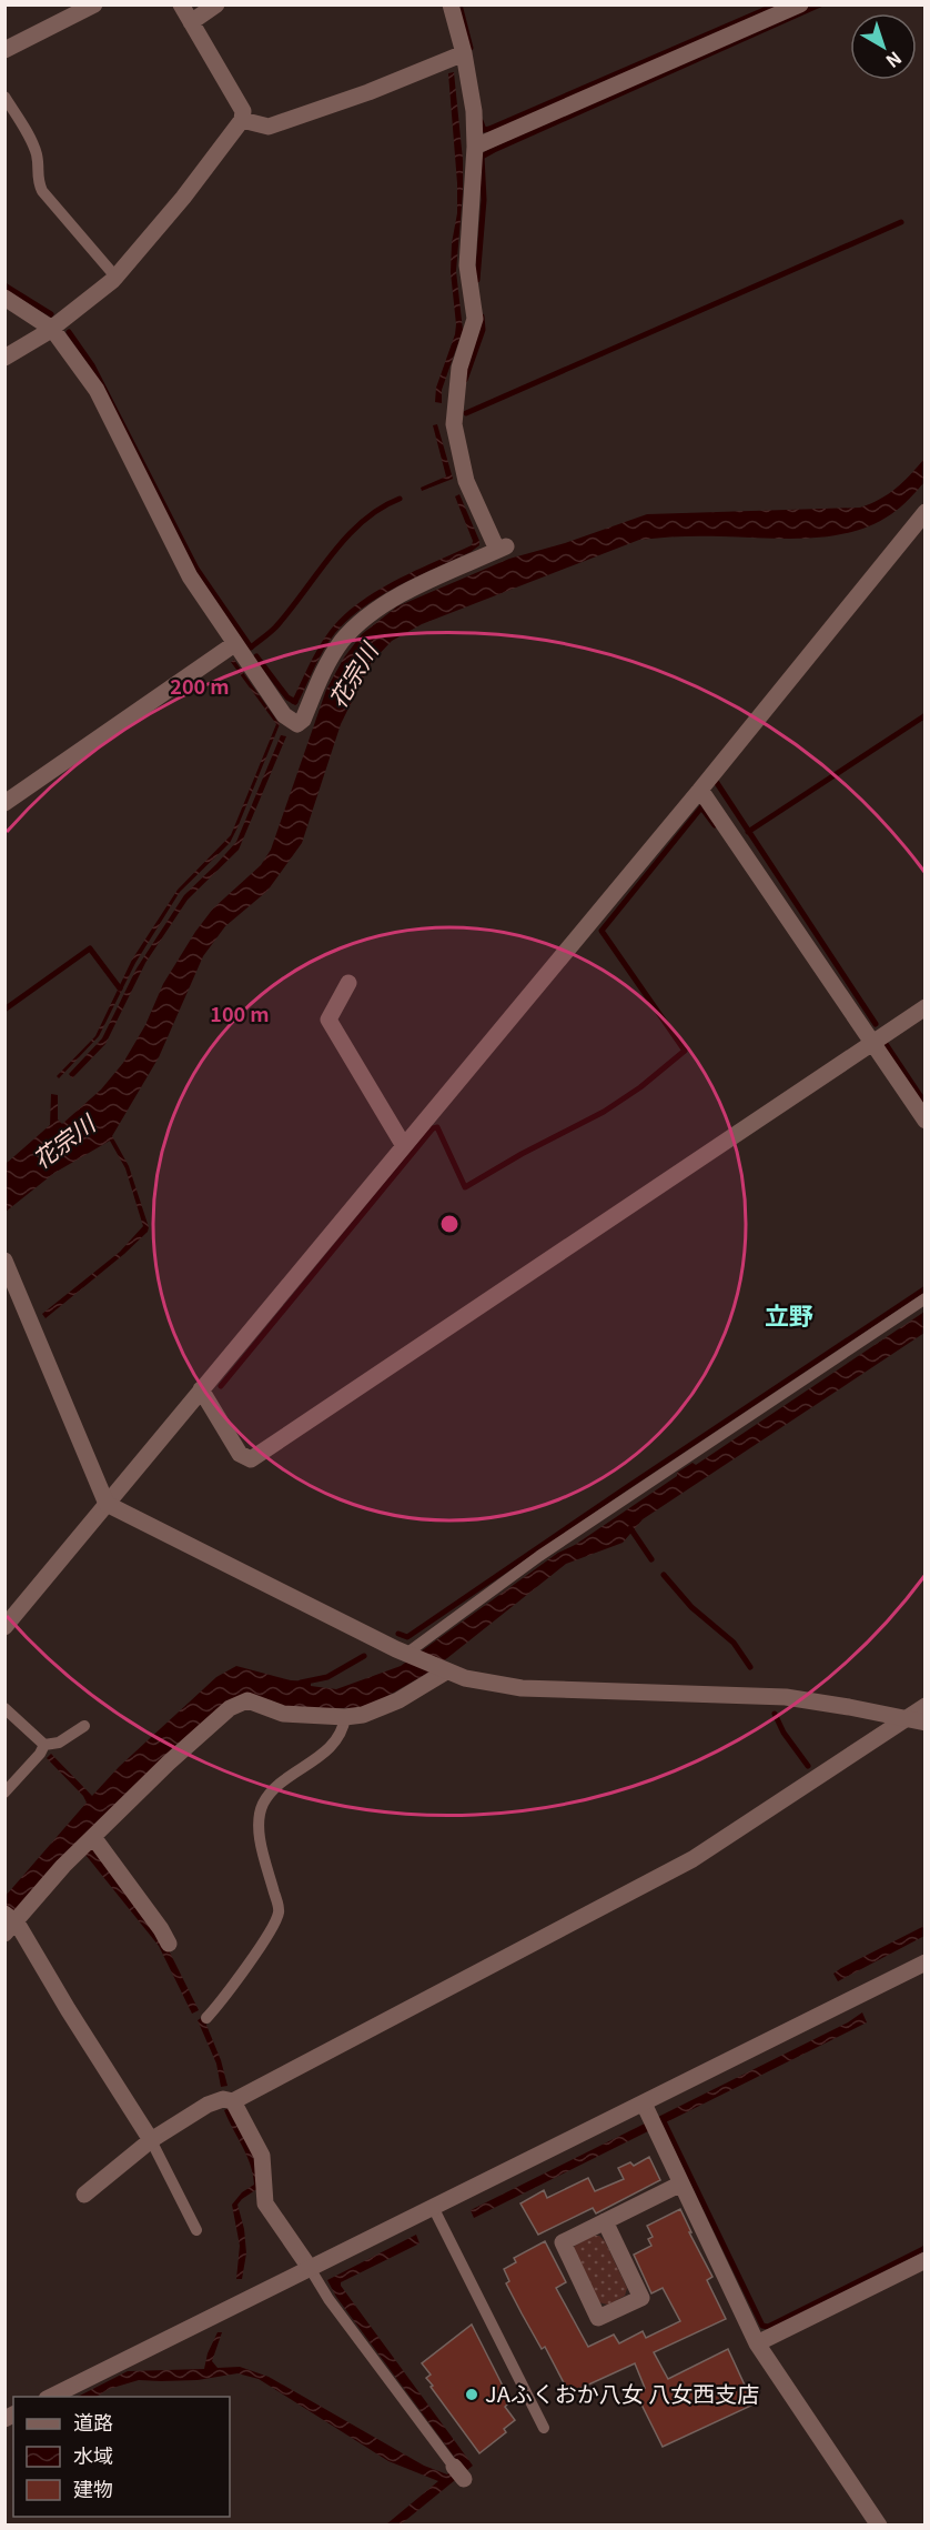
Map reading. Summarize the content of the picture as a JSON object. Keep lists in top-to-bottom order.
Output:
{
  "districts": ["立野"],
  "water": ["花宗川"],
  "places": ["JAふくおか八女 八女西支店"],
  "legend": ["道路", "水域", "建物"],
  "north": "bottom right",
  "rings": ["200 m", "100 m"]
}
